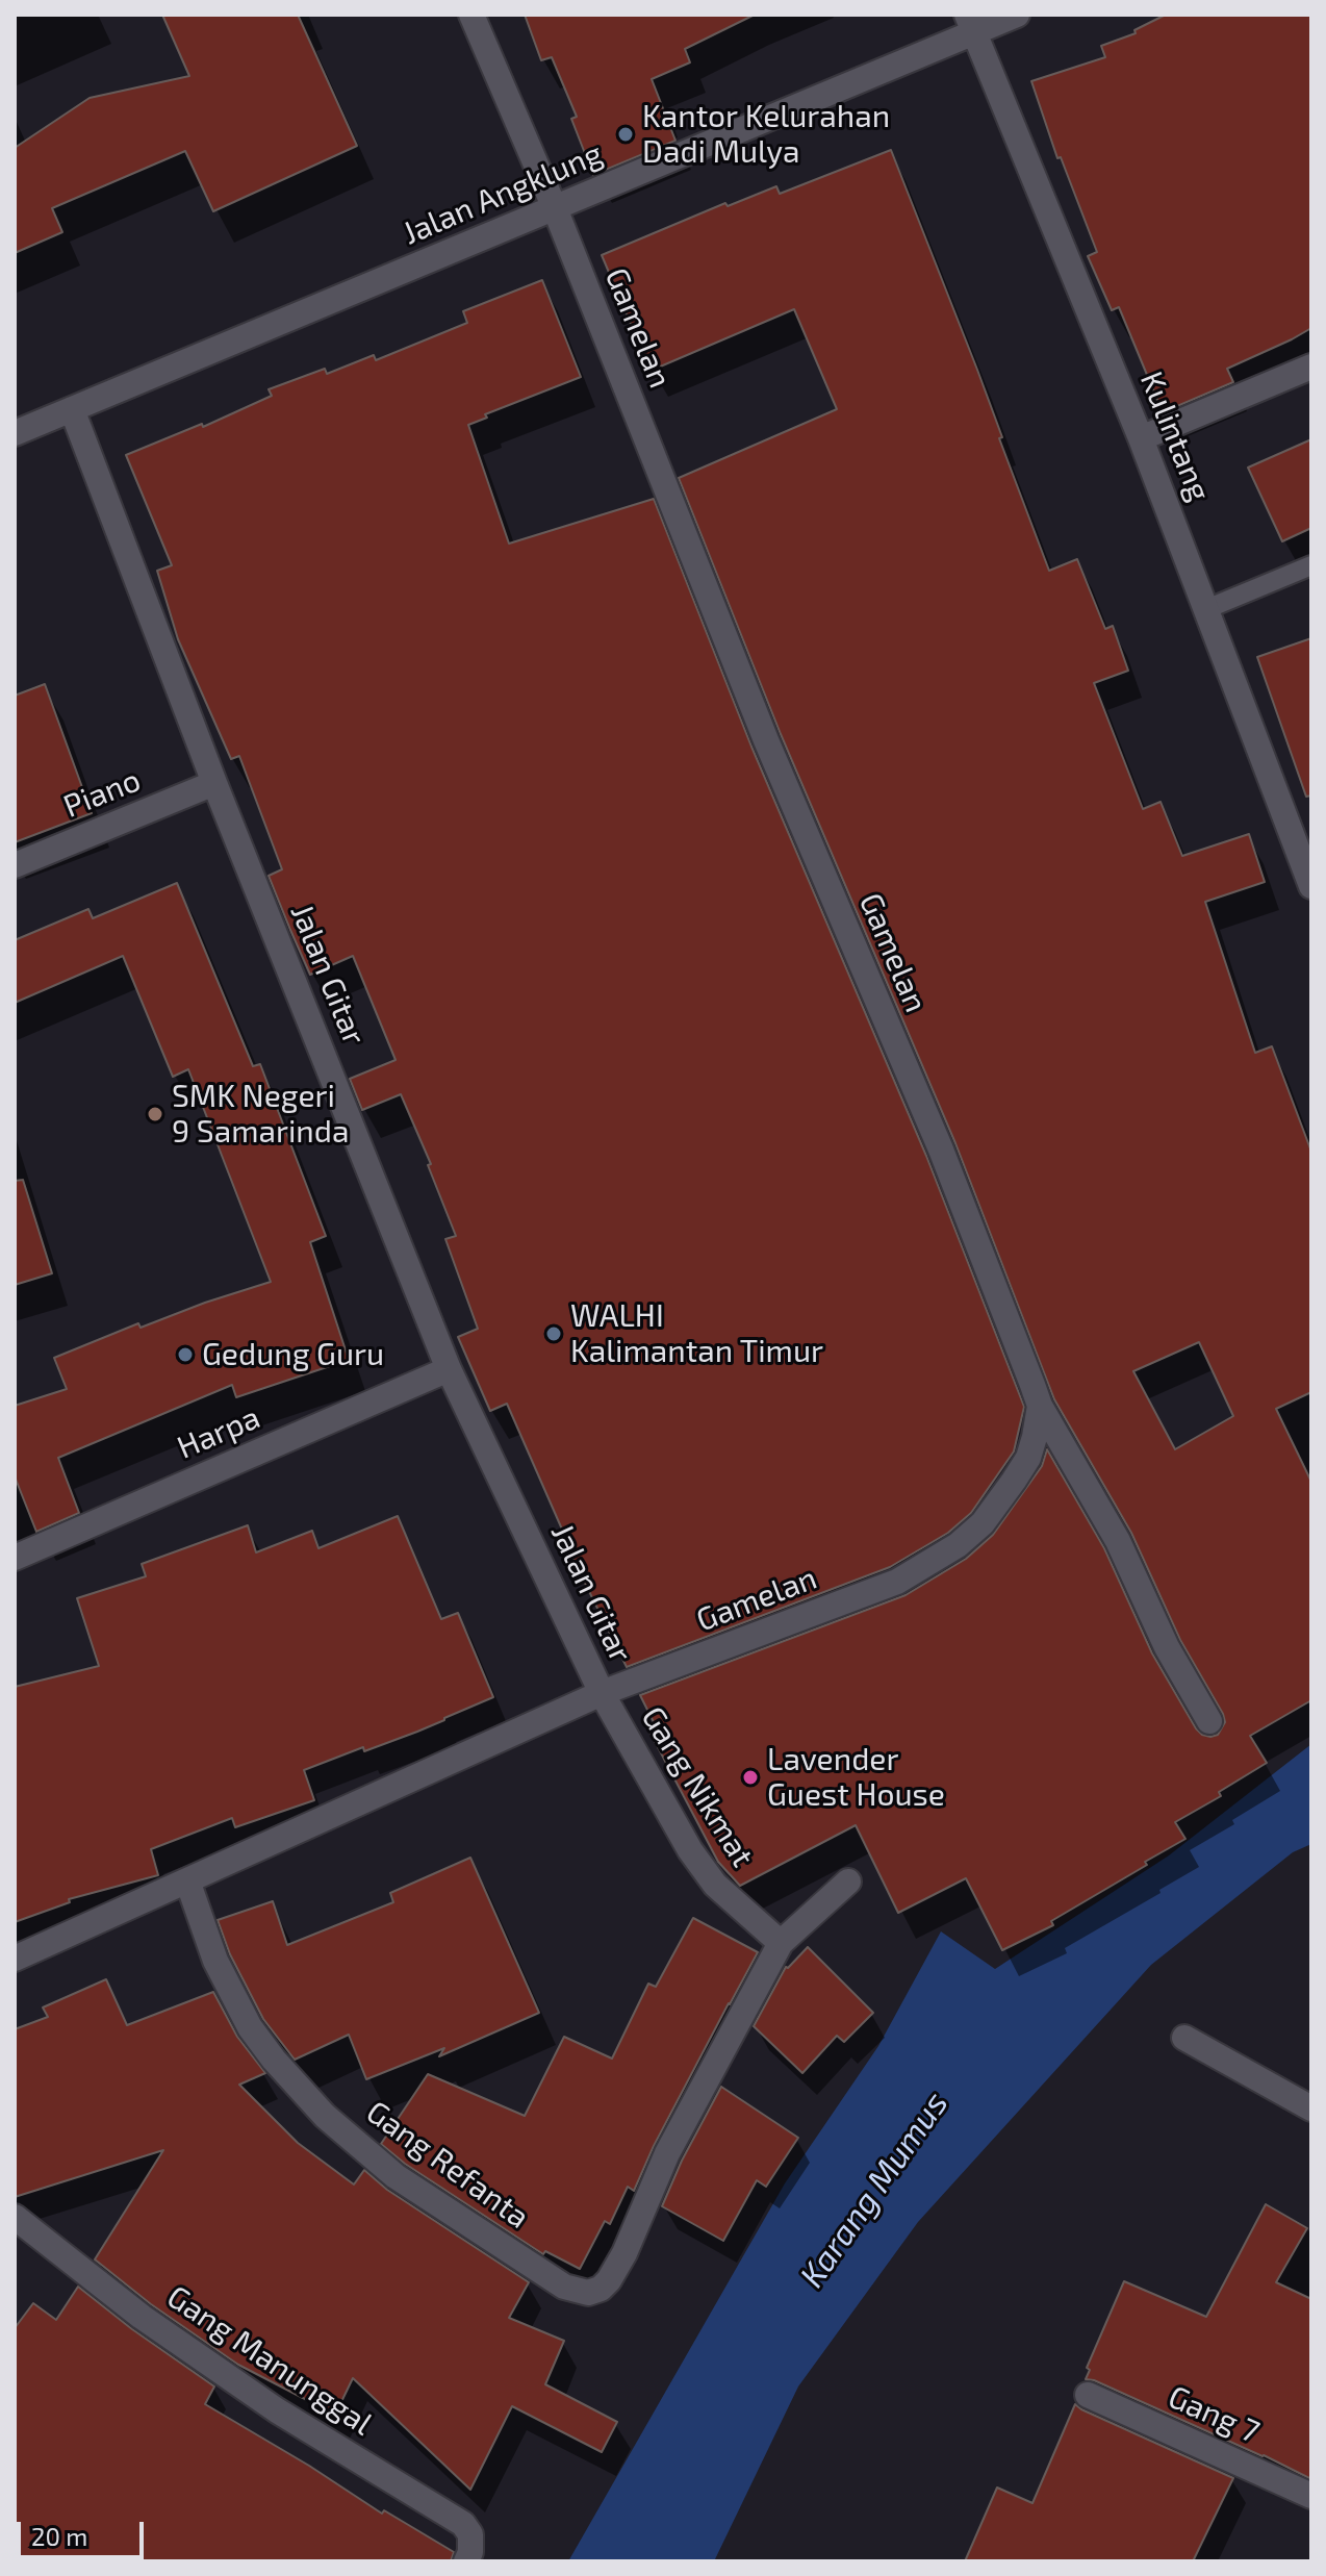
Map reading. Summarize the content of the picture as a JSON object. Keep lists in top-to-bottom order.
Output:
{
  "streets": {
    "street": [
      "Jalan Angklung",
      "Gamelan",
      "Kulintang",
      "Piano",
      "Jalan Gitar",
      "Harpa",
      "Gang Nikmat",
      "Gang Refanta",
      "Gang Manunggal",
      "Gang 7"
    ]
  },
  "crossings": [
    ["Jalan Angklung", "Gamelan"],
    ["Jalan Angklung", "Kulintang"],
    ["Jalan Angklung", "Jalan Gitar"],
    ["Gamelan", "Jalan Gitar"],
    ["Gamelan", "Gang Nikmat"],
    ["Gamelan", "Gang Refanta"],
    ["Piano", "Jalan Gitar"],
    ["Jalan Gitar", "Harpa"],
    ["Jalan Gitar", "Gang Nikmat"],
    ["Gang Nikmat", "Gang Refanta"]
  ],
  "water": ["Karang Mumus"],
  "places": [
    "Kantor Kelurahan Dadi Mulya",
    "SMK Negeri 9 Samarinda",
    "WALHI Kalimantan Timur",
    "Gedung Guru",
    "Lavender Guest House"
  ],
  "scale_bar": "20 m"
}
